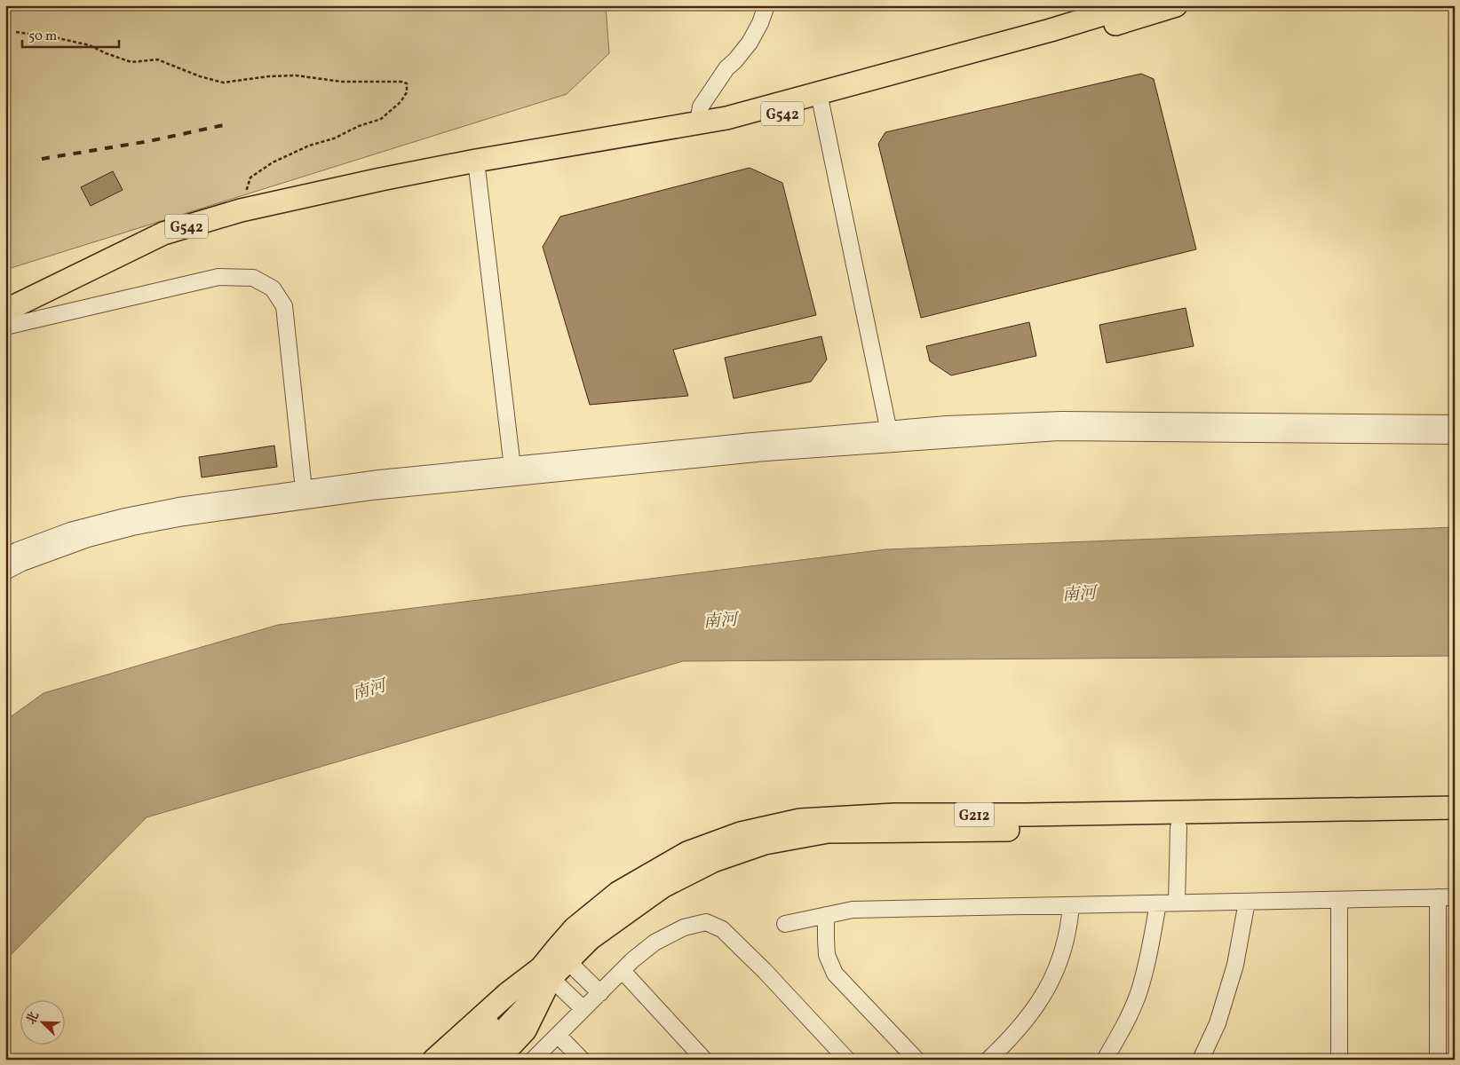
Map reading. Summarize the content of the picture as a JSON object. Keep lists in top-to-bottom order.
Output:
{
  "streets": {
    "highway": ["G542", "G212"]
  },
  "water": ["南河"],
  "scale_bar": "50 m",
  "north": "top left"
}
